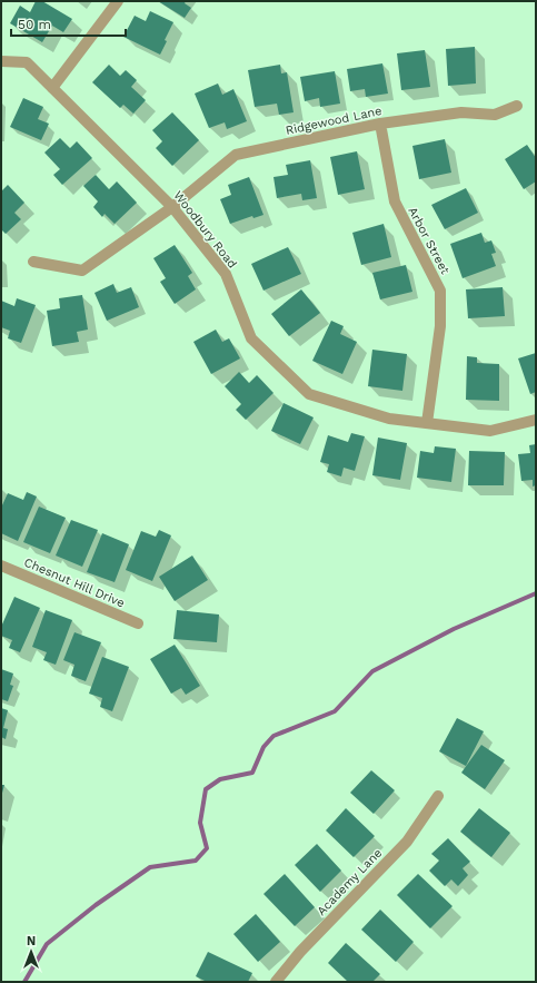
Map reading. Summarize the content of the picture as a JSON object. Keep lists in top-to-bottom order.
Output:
{
  "streets": {
    "street": [
      "Ridgewood Lane",
      "Woodbury Road",
      "Arbor Street",
      "Chesnut Hill Drive",
      "Academy Lane"
    ]
  },
  "crossings": [
    ["Ridgewood Lane", "Woodbury Road"],
    ["Ridgewood Lane", "Arbor Street"],
    ["Woodbury Road", "Arbor Street"]
  ],
  "scale_bar": "50 m",
  "north": "top"
}
